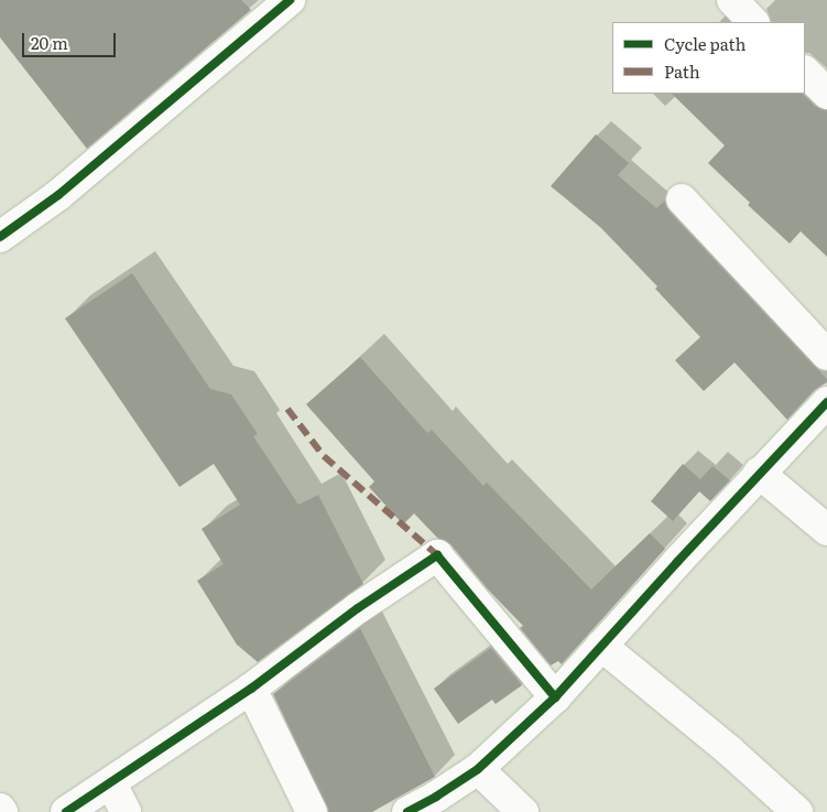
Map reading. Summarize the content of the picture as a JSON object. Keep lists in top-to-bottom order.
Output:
{
  "legend": ["Cycle path", "Path"],
  "scale_bar": "20 m"
}
